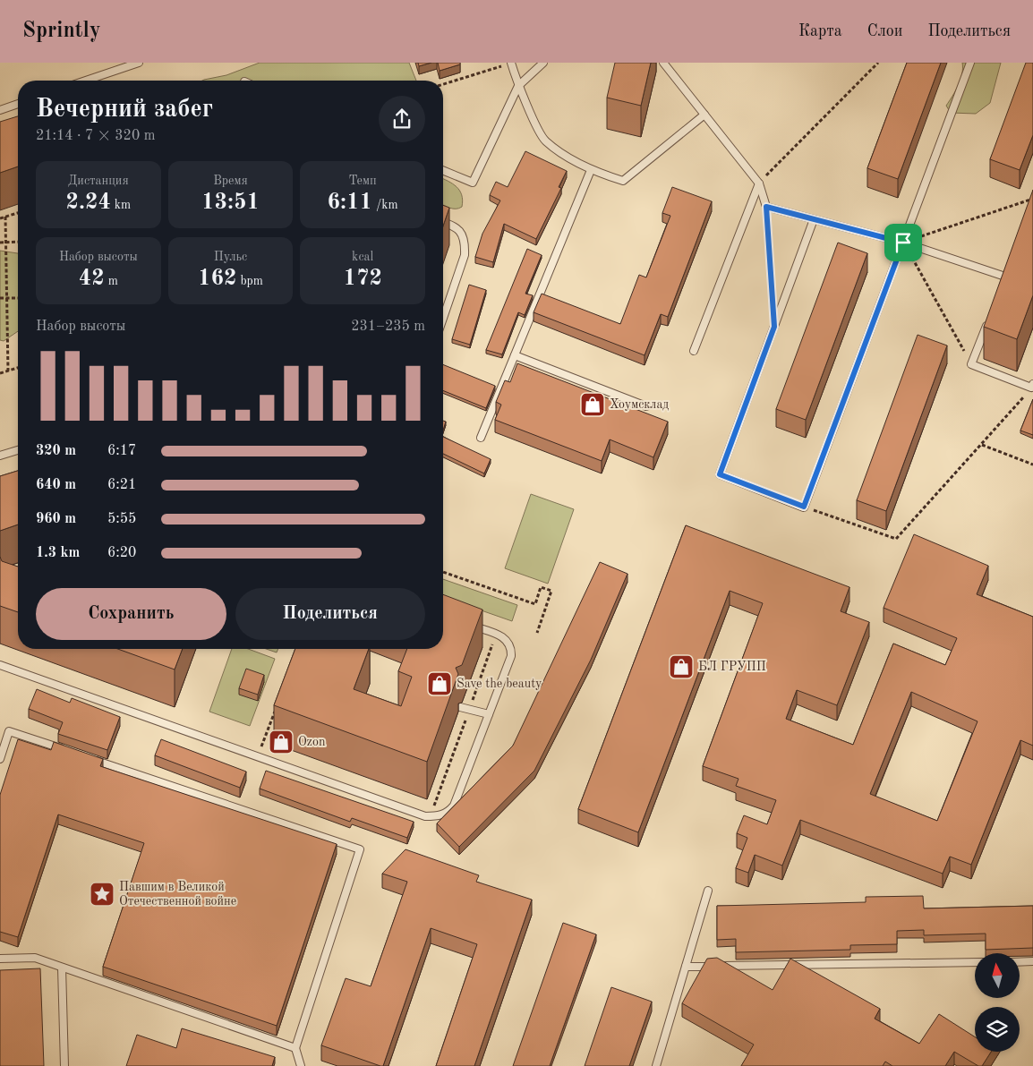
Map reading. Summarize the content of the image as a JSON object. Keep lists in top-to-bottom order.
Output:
{
  "places": {
    "shop": [
      "Хоумсклад",
      "БЛ ГРУПП",
      "Save the beauty",
      "Ozon"
    ],
    "place": ["Павшим в Великой Отечественной войне"]
  },
  "north": "top",
  "page": {
    "header": "Sprintly",
    "nav": ["Карта", "Слои", "Поделиться"],
    "heading": ["Вечерний забег", "21:14 · 7 × 320 m"],
    "stats": [
      ["Дистанция", "2.24 km"],
      ["Время", "13:51"],
      ["Темп", "6:11 /km"],
      ["Набор высоты", "42 m"],
      ["Пульс", "162 bpm"],
      ["kcal", "172"]
    ],
    "chart": ["Набор высоты", "231–235 m"],
    "list": [
      {
        "name": "320 m",
        "note": "6:17"
      },
      {
        "name": "640 m",
        "note": "6:21"
      },
      {
        "name": "960 m",
        "note": "5:55"
      },
      {
        "name": "1.3 km",
        "note": "6:20"
      }
    ],
    "buttons": ["Сохранить", "Поделиться"]
  }
}
